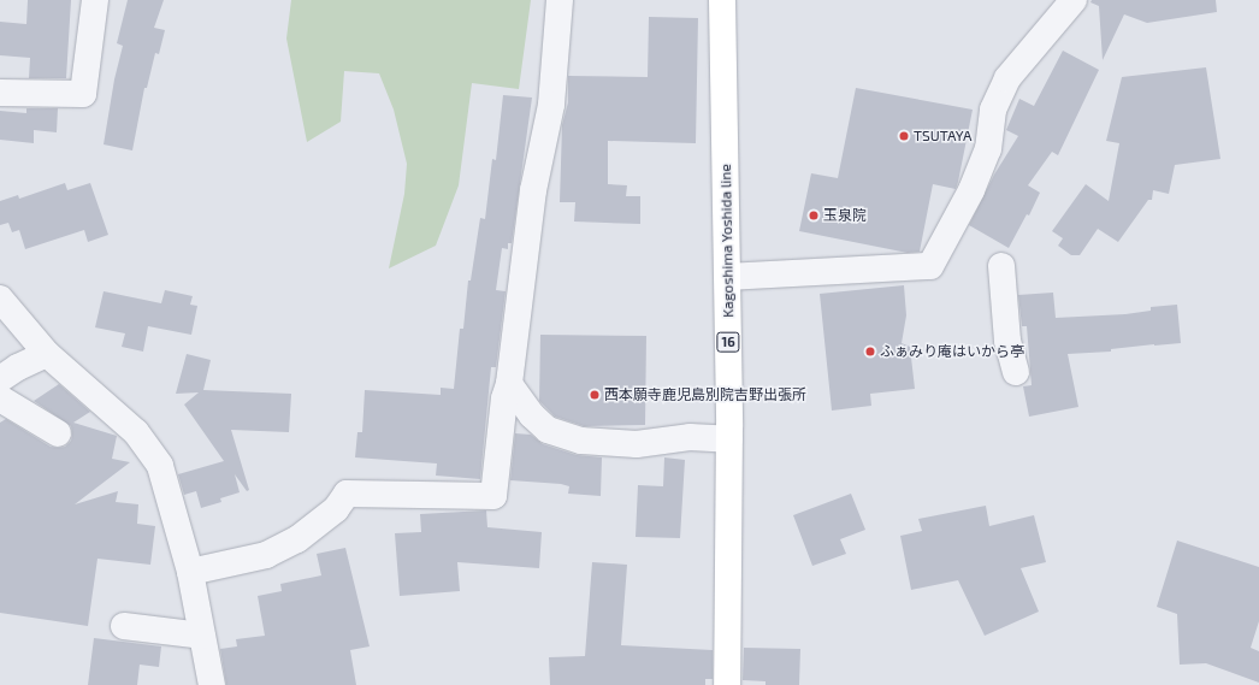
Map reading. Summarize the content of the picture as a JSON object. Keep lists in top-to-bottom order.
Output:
{
  "streets": {
    "main road": ["Kagoshima Yoshida line", "16"]
  },
  "places": [
    "TSUTAYA",
    "玉泉院",
    "ふぁみり庵はいから亭",
    "西本願寺鹿児島別院吉野出張所"
  ]
}
